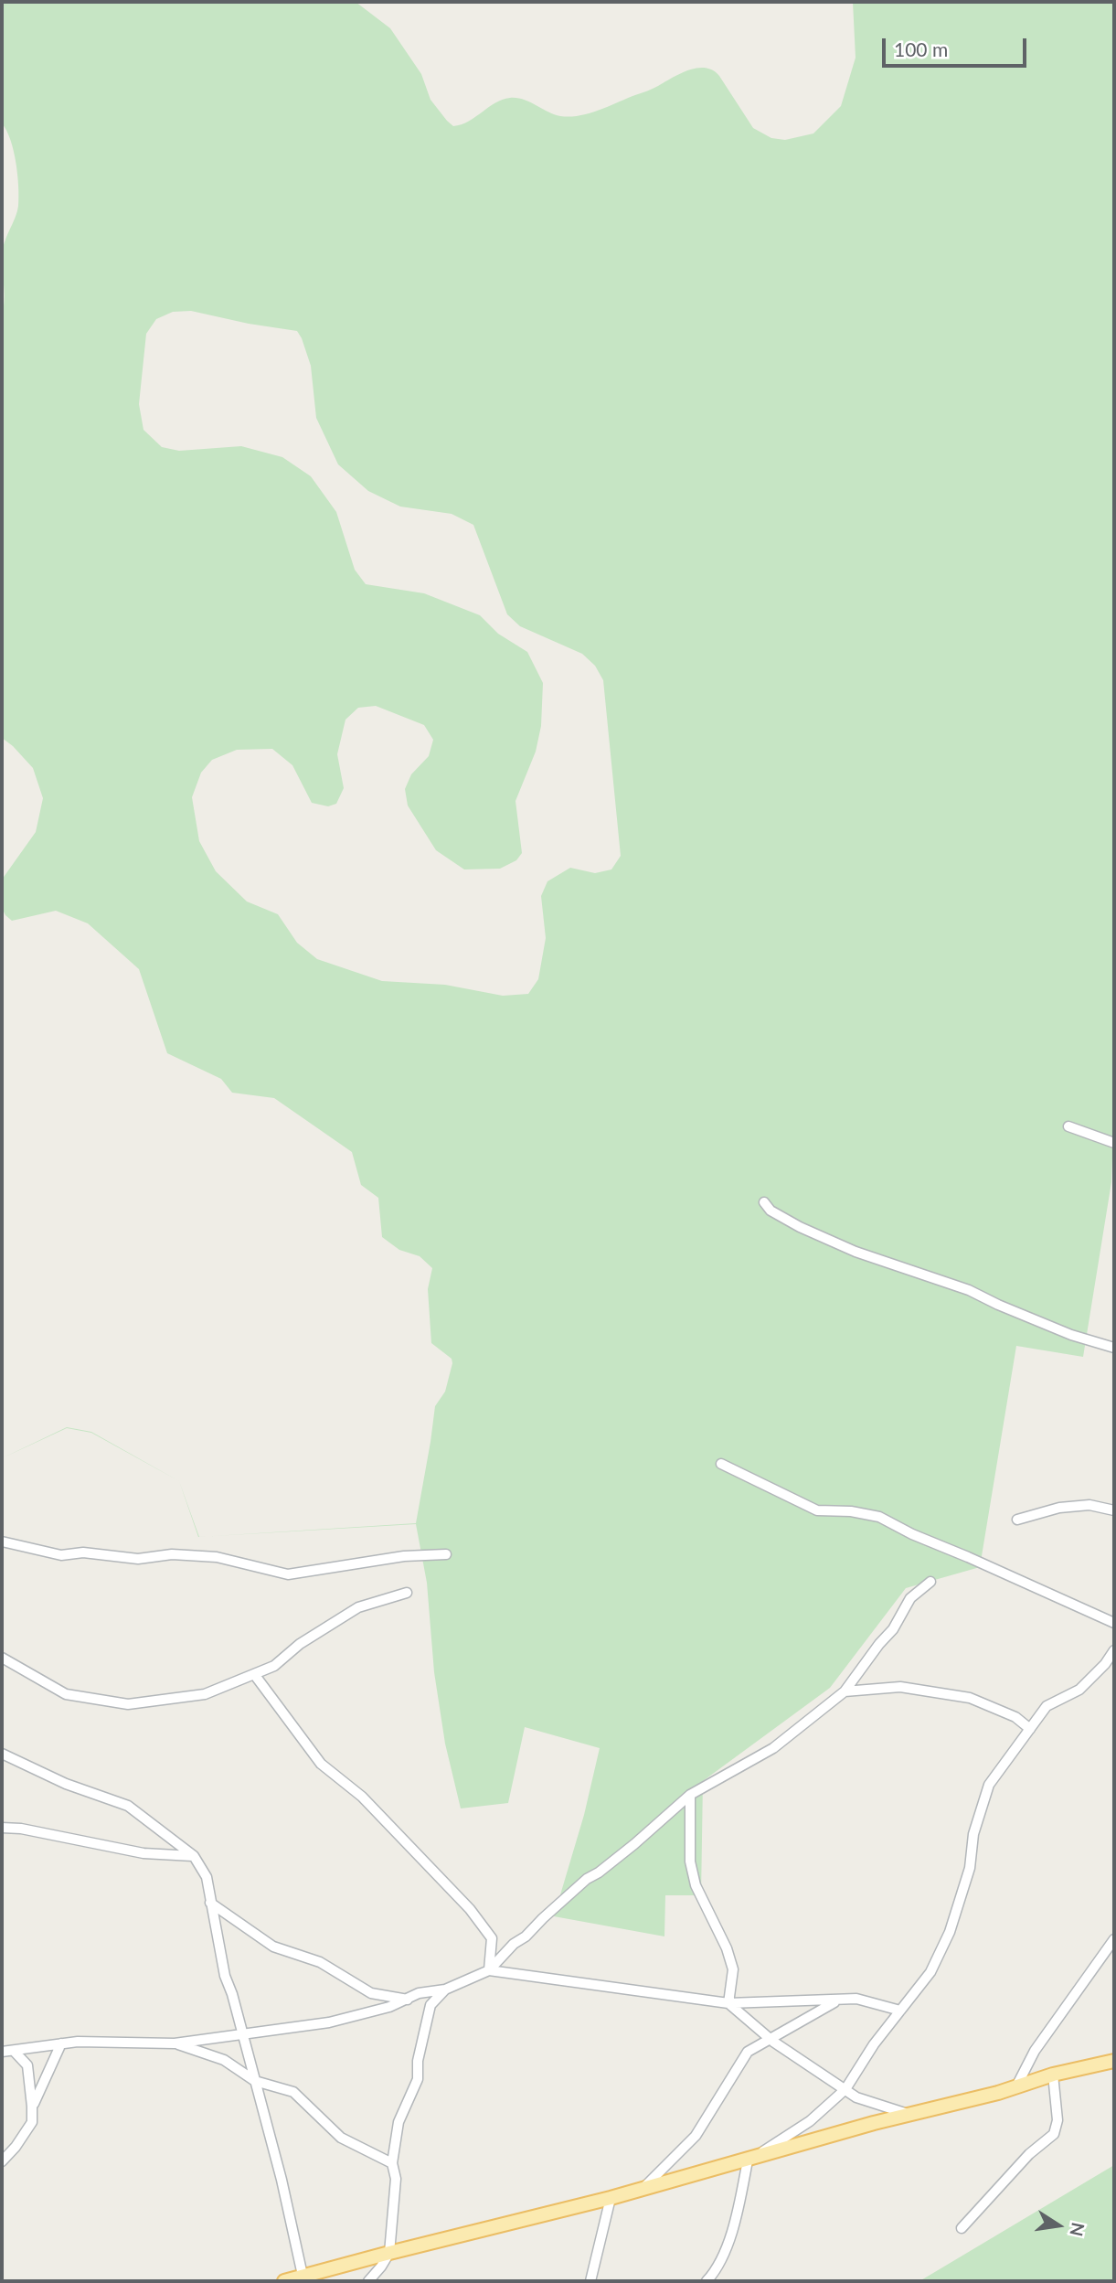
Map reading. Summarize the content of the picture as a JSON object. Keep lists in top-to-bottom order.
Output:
{
  "scale_bar": "100 m",
  "north": "right"
}
